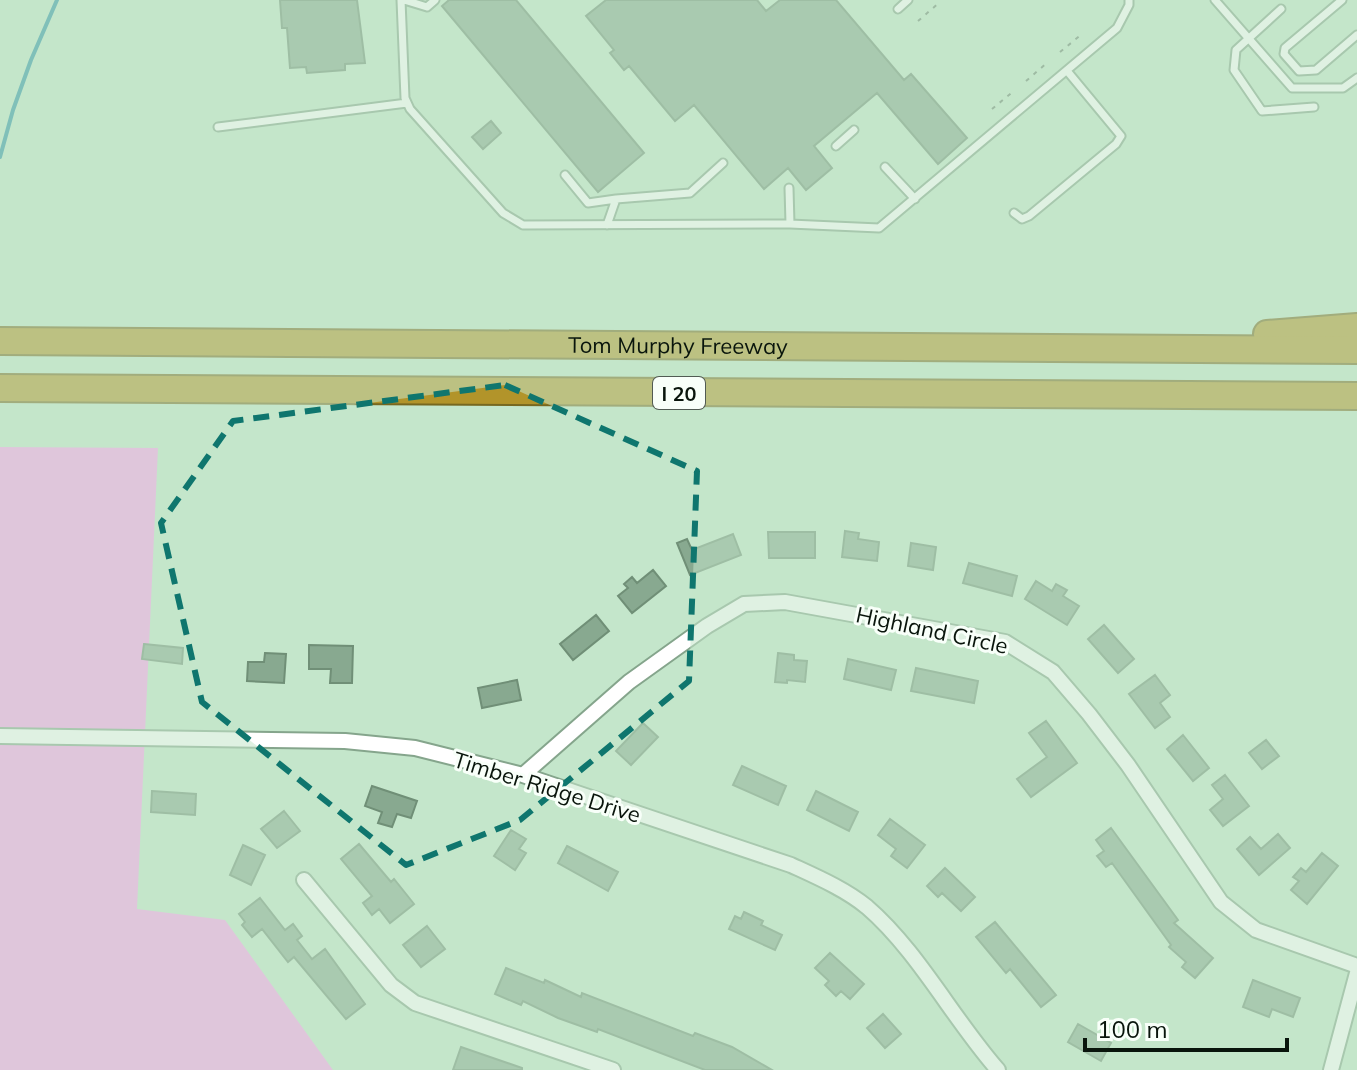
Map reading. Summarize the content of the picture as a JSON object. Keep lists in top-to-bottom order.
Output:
{
  "streets": {
    "highway": ["Tom Murphy Freeway", "I 20"],
    "street": ["Highland Circle", "Timber Ridge Drive"]
  },
  "crossings": [
    ["Highland Circle", "Timber Ridge Drive"]
  ],
  "scale_bar": "100 m"
}
